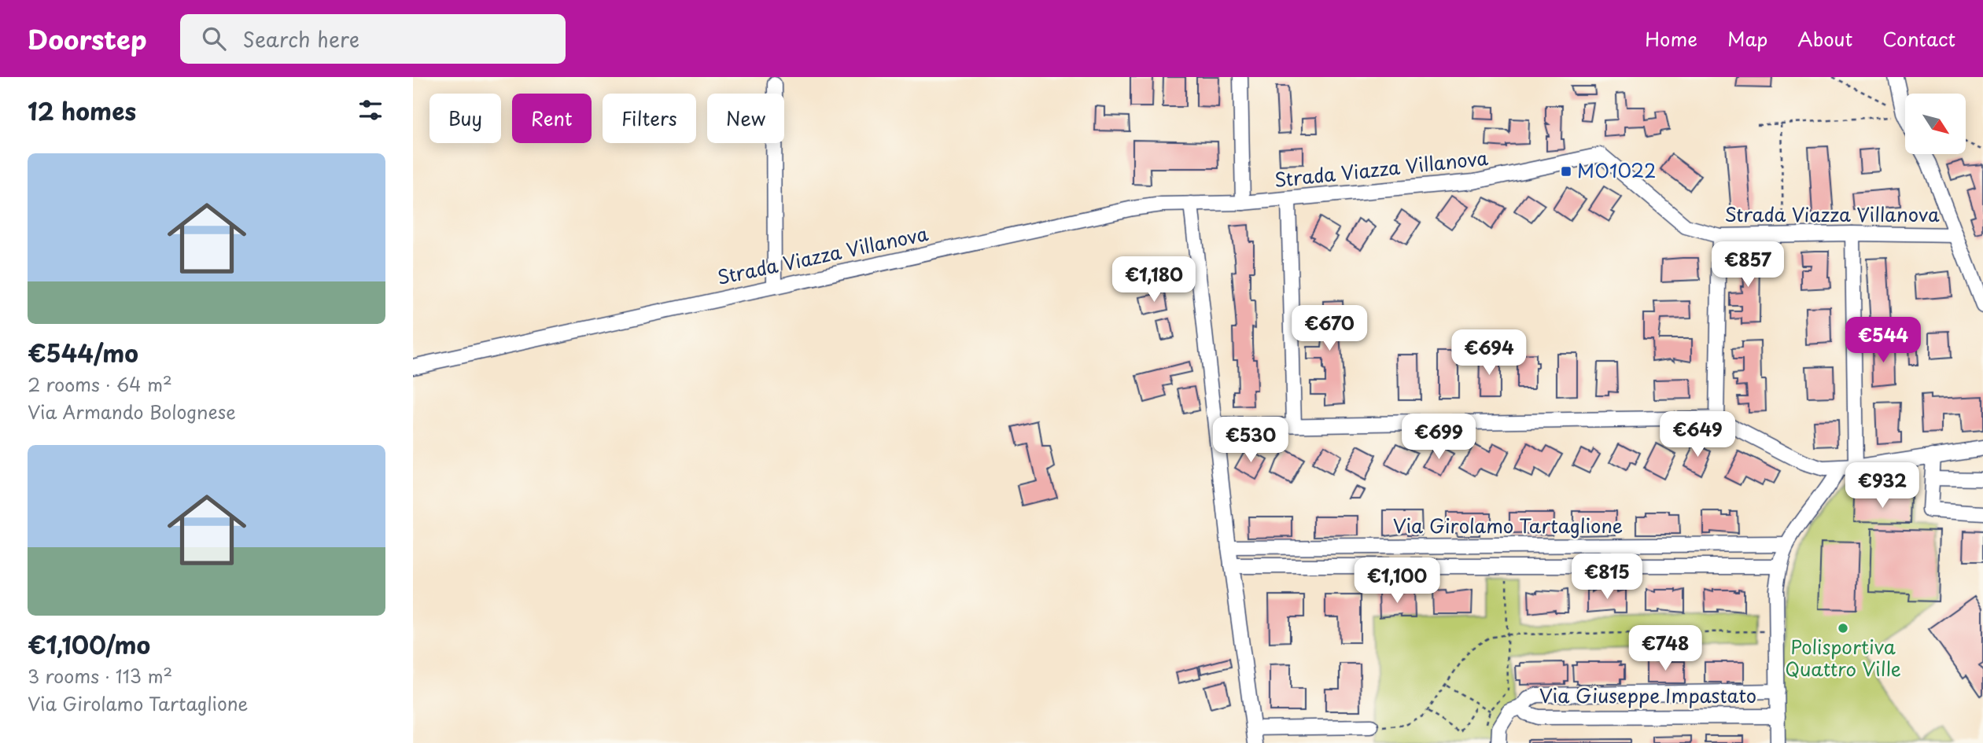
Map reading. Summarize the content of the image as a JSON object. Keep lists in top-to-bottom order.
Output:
{
  "streets": {
    "street": ["Strada Viazza Villanova", "Via Girolamo Tartaglione", "Via Giuseppe Impastato"]
  },
  "places": {
    "transit": ["MO1022"],
    "other": ["Polisportiva Quattro Ville"]
  },
  "north": "bottom right",
  "page": {
    "header": "Doorstep",
    "search": "Search here",
    "nav": [
      "Home",
      "Map",
      "About",
      "Contact"
    ],
    "heading": "12 homes",
    "chip": [
      "Buy",
      "Rent",
      "Filters",
      "New"
    ],
    "list": [
      {
        "name": "€544/mo",
        "note": "2 rooms · 64 m² · Via Armando Bolognese"
      },
      {
        "name": "€1,100/mo",
        "note": "3 rooms · 113 m² · Via Girolamo Tartaglione"
      }
    ],
    "price": [
      "€857",
      "€1,180",
      "€670",
      "€544",
      "€694",
      "€649",
      "€699",
      "€530",
      "€932",
      "€815",
      "€1,100",
      "€748"
    ]
  }
}
